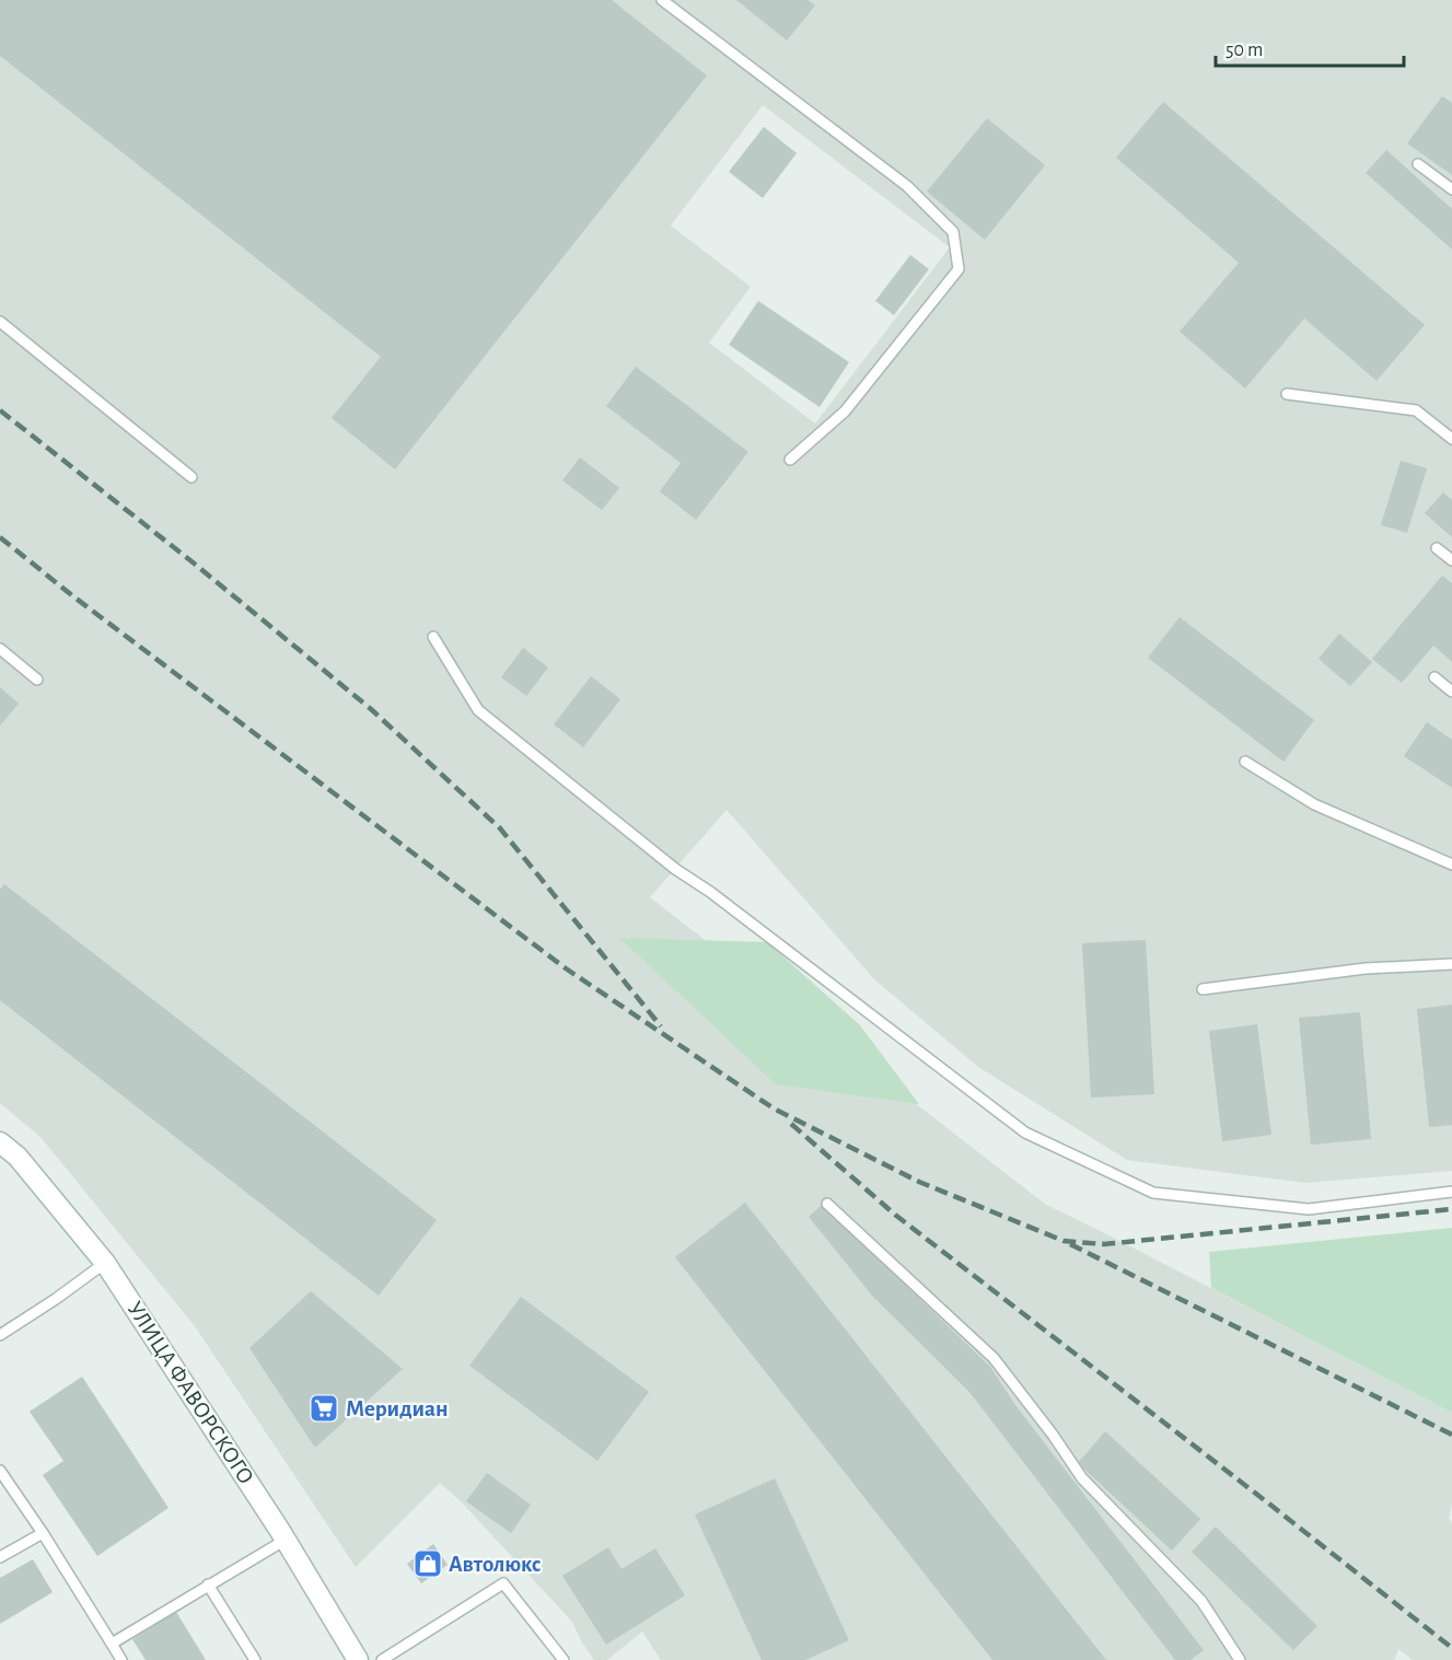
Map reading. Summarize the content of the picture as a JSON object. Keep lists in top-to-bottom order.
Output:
{
  "streets": {
    "street": ["УЛИЦА ФАВОРСКОГО"]
  },
  "places": {
    "supermarket": ["Меридиан"],
    "shop": ["Автолюкс"]
  },
  "scale_bar": "50 m"
}
